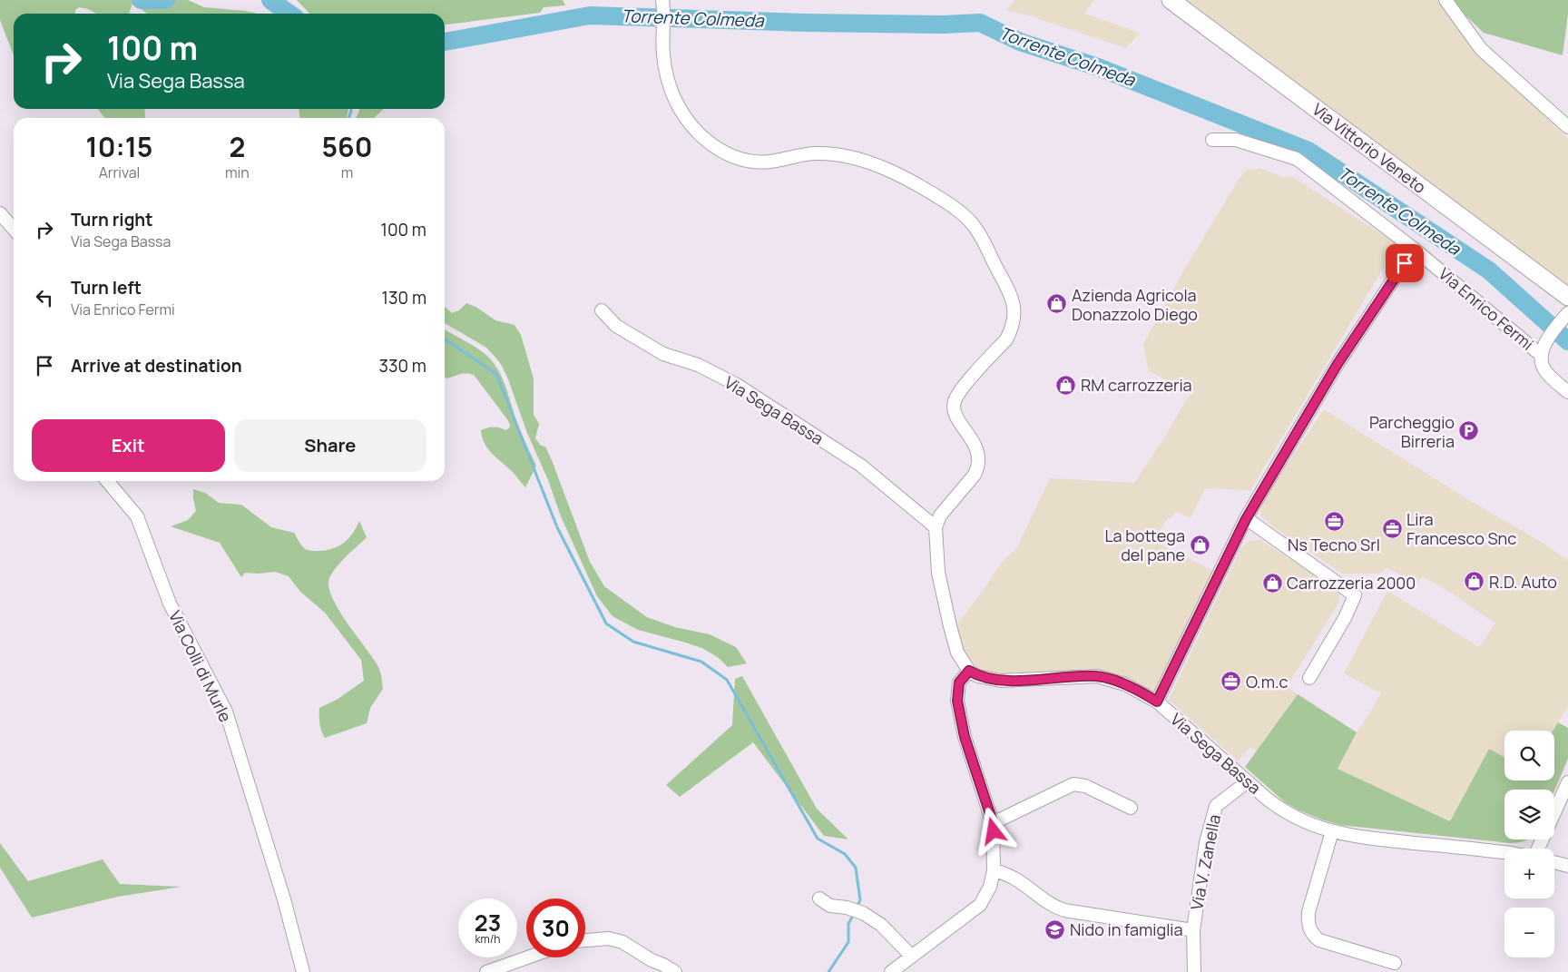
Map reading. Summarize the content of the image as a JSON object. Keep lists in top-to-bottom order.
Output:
{
  "streets": {
    "main road": ["Via Vittorio Veneto"],
    "street": [
      "Via Enrico Fermi",
      "Via Sega Bassa",
      "Via Colli di Murle",
      "Via V. Zanella"
    ]
  },
  "crossings": [
    ["Via Sega Bassa", "Via V. Zanella"]
  ],
  "water": ["Torrente Colmeda"],
  "places": {
    "shop": [
      "Azienda Agricola Donazzolo Diego",
      "RM carrozzeria",
      "La bottega del pane",
      "R.D. Auto",
      "Carrozzeria 2000"
    ],
    "parking": ["Parcheggio Birreria"],
    "office": ["Ns Tecno Srl", "Lira Francesco Snc", "O.m.c"],
    "school or university": ["Nido in famiglia"]
  },
  "page": {
    "turn": ["100 m", "Via Sega Bassa"],
    "eta": [
      "10:15",
      "Arrival",
      "2",
      "min",
      "560",
      "m"
    ],
    "list": [
      {
        "name": "Turn right",
        "note": "Via Sega Bassa",
        "value": "100 m"
      },
      {
        "name": "Turn left",
        "note": "Via Enrico Fermi",
        "value": "130 m"
      },
      {
        "name": "Arrive at destination",
        "value": "330 m"
      }
    ],
    "buttons": ["Exit", "Share"],
    "map_buttons": ["+", "−"],
    "speed": "23 km/h",
    "limit": "30"
  }
}
